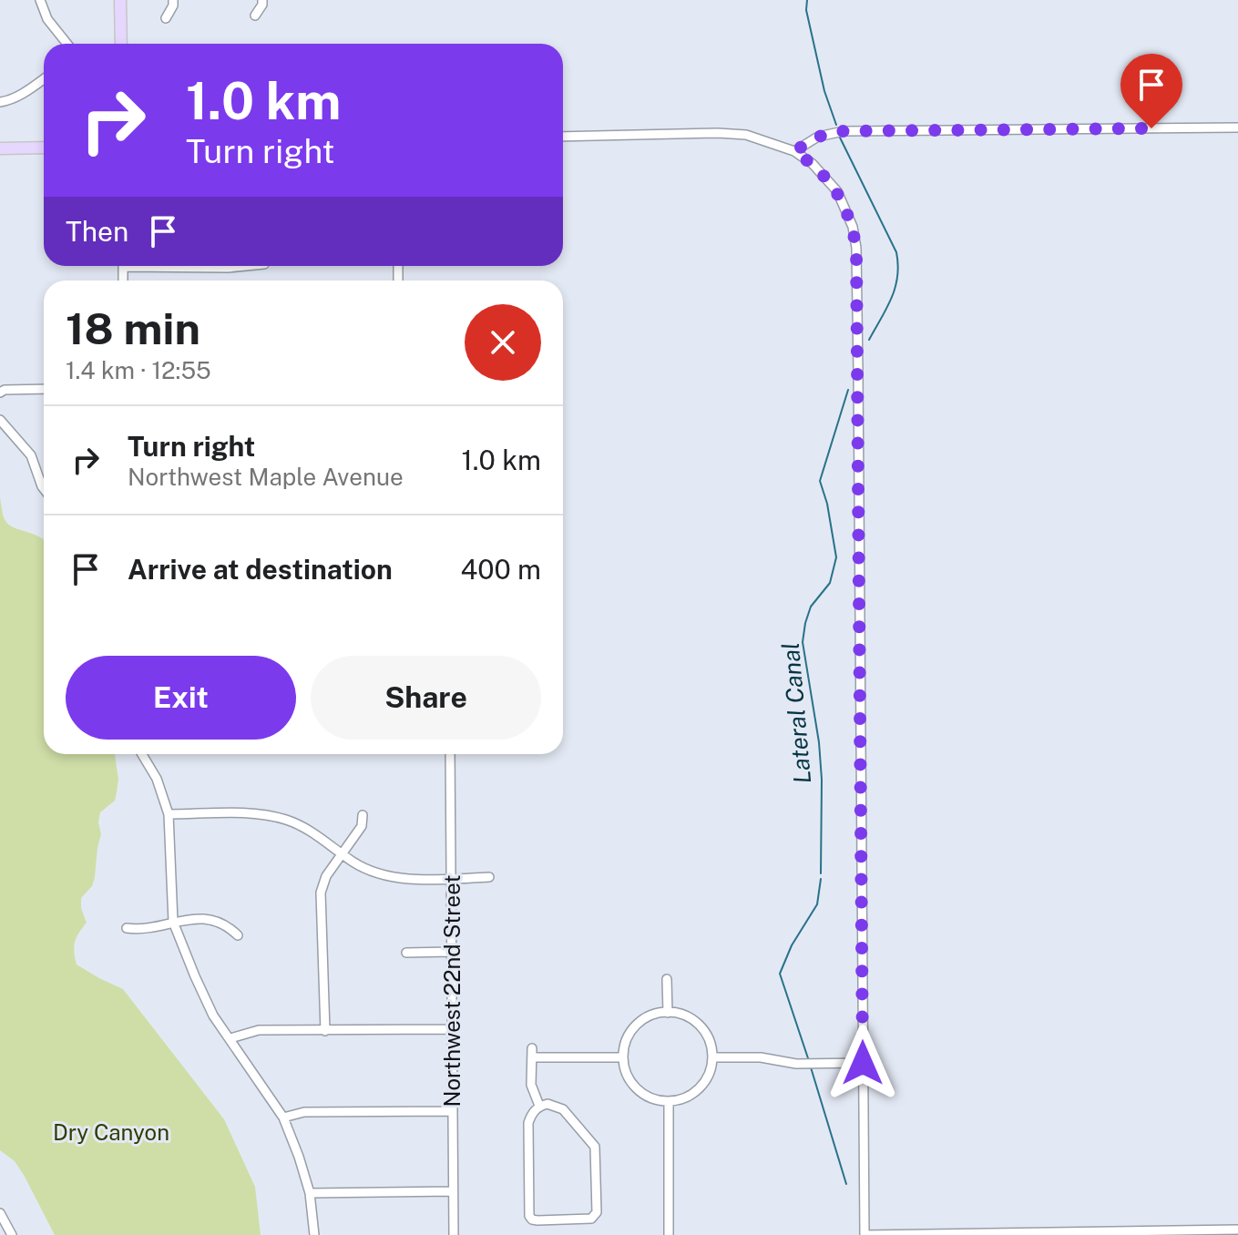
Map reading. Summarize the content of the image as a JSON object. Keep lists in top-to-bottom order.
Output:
{
  "streets": {
    "street": ["Northwest 22nd Street"]
  },
  "water": ["Lateral Canal"],
  "parks": ["Dry Canyon"],
  "page": {
    "turn": ["1.0 km", "Turn right"],
    "then": "Then",
    "heading": ["18 min", "1.4 km · 12:55"],
    "list": [
      {
        "name": "Turn right",
        "note": "Northwest Maple Avenue",
        "value": "1.0 km"
      },
      {
        "name": "Arrive at destination",
        "value": "400 m"
      }
    ],
    "buttons": ["Exit", "Share"]
  }
}
